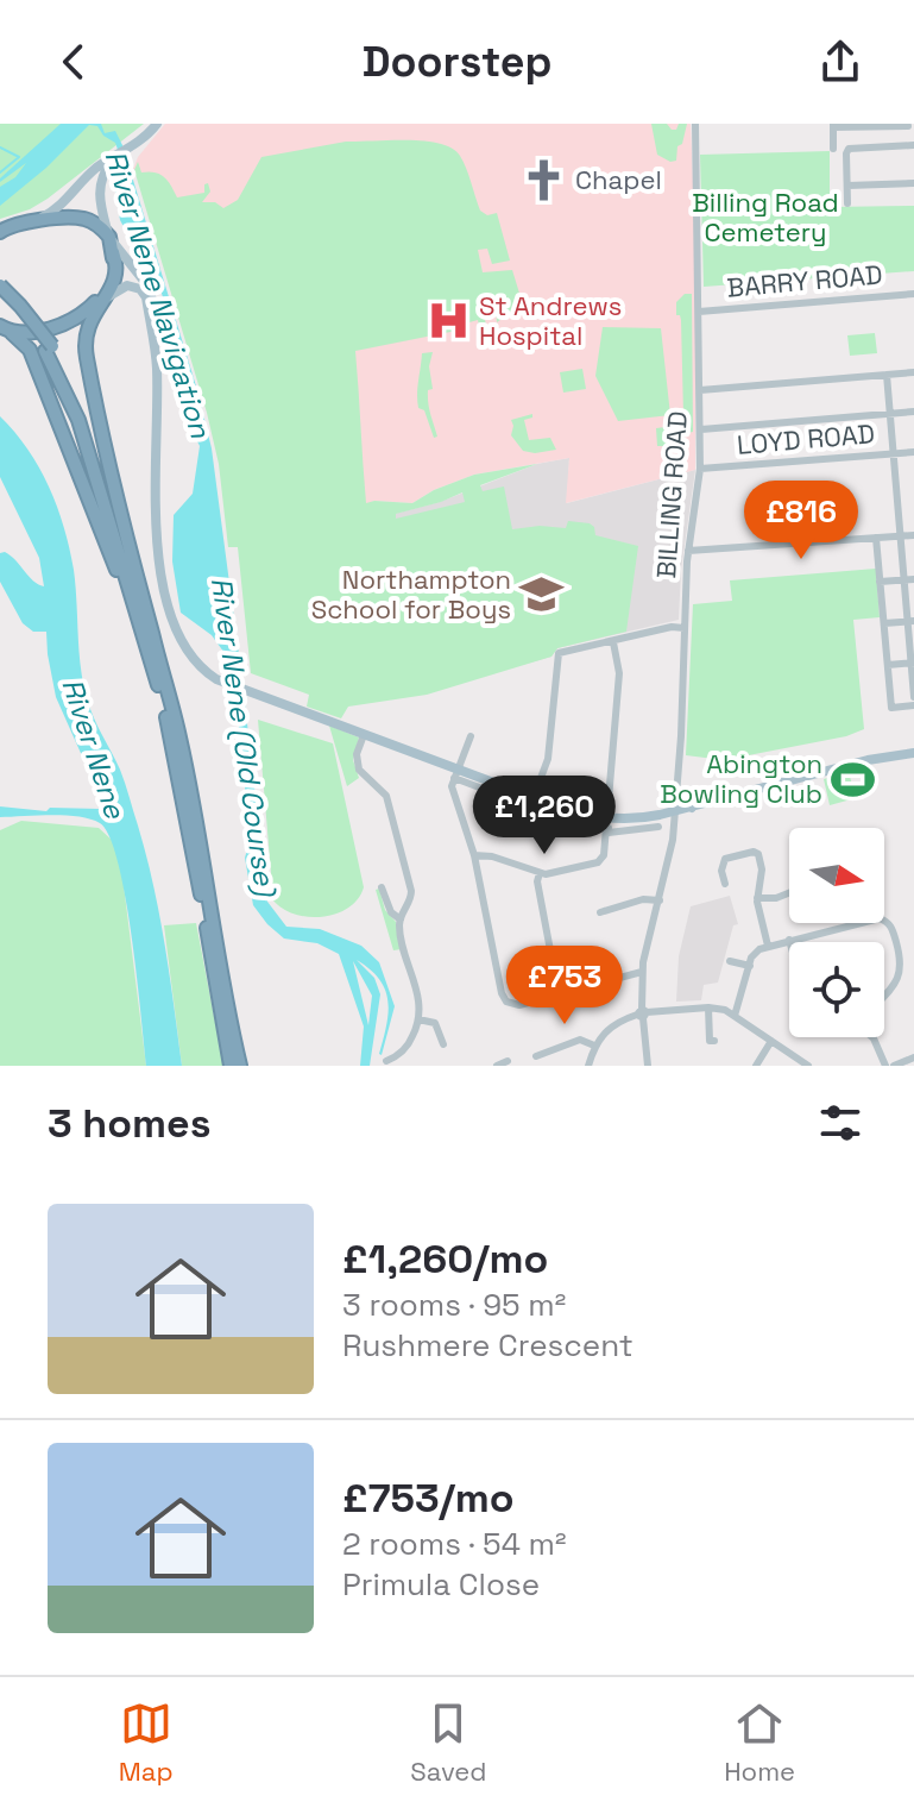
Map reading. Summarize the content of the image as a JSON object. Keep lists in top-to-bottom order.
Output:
{
  "streets": {
    "street": ["BARRY ROAD", "LOYD ROAD", "BILLING ROAD"]
  },
  "crossings": [
    ["BARRY ROAD", "BILLING ROAD"],
    ["LOYD ROAD", "BILLING ROAD"]
  ],
  "water": ["River Nene Navigation", "River Nene (Old Course)", "River Nene"],
  "parks": ["Billing Road Cemetery"],
  "places": {
    "church": ["Chapel"],
    "hospital": ["St Andrews Hospital"],
    "school or university": ["Northampton School for Boys"],
    "sports": ["Abington Bowling Club"]
  },
  "north": "right",
  "page": {
    "header": "Doorstep",
    "price": ["£816", "£1,260", "£753"],
    "heading": "3 homes",
    "list": [
      {
        "name": "£1,260/mo",
        "note": "3 rooms · 95 m² · Rushmere Crescent"
      },
      {
        "name": "£753/mo",
        "note": "2 rooms · 54 m² · Primula Close"
      }
    ],
    "tabs": ["Map", "Saved", "Home"]
  }
}
